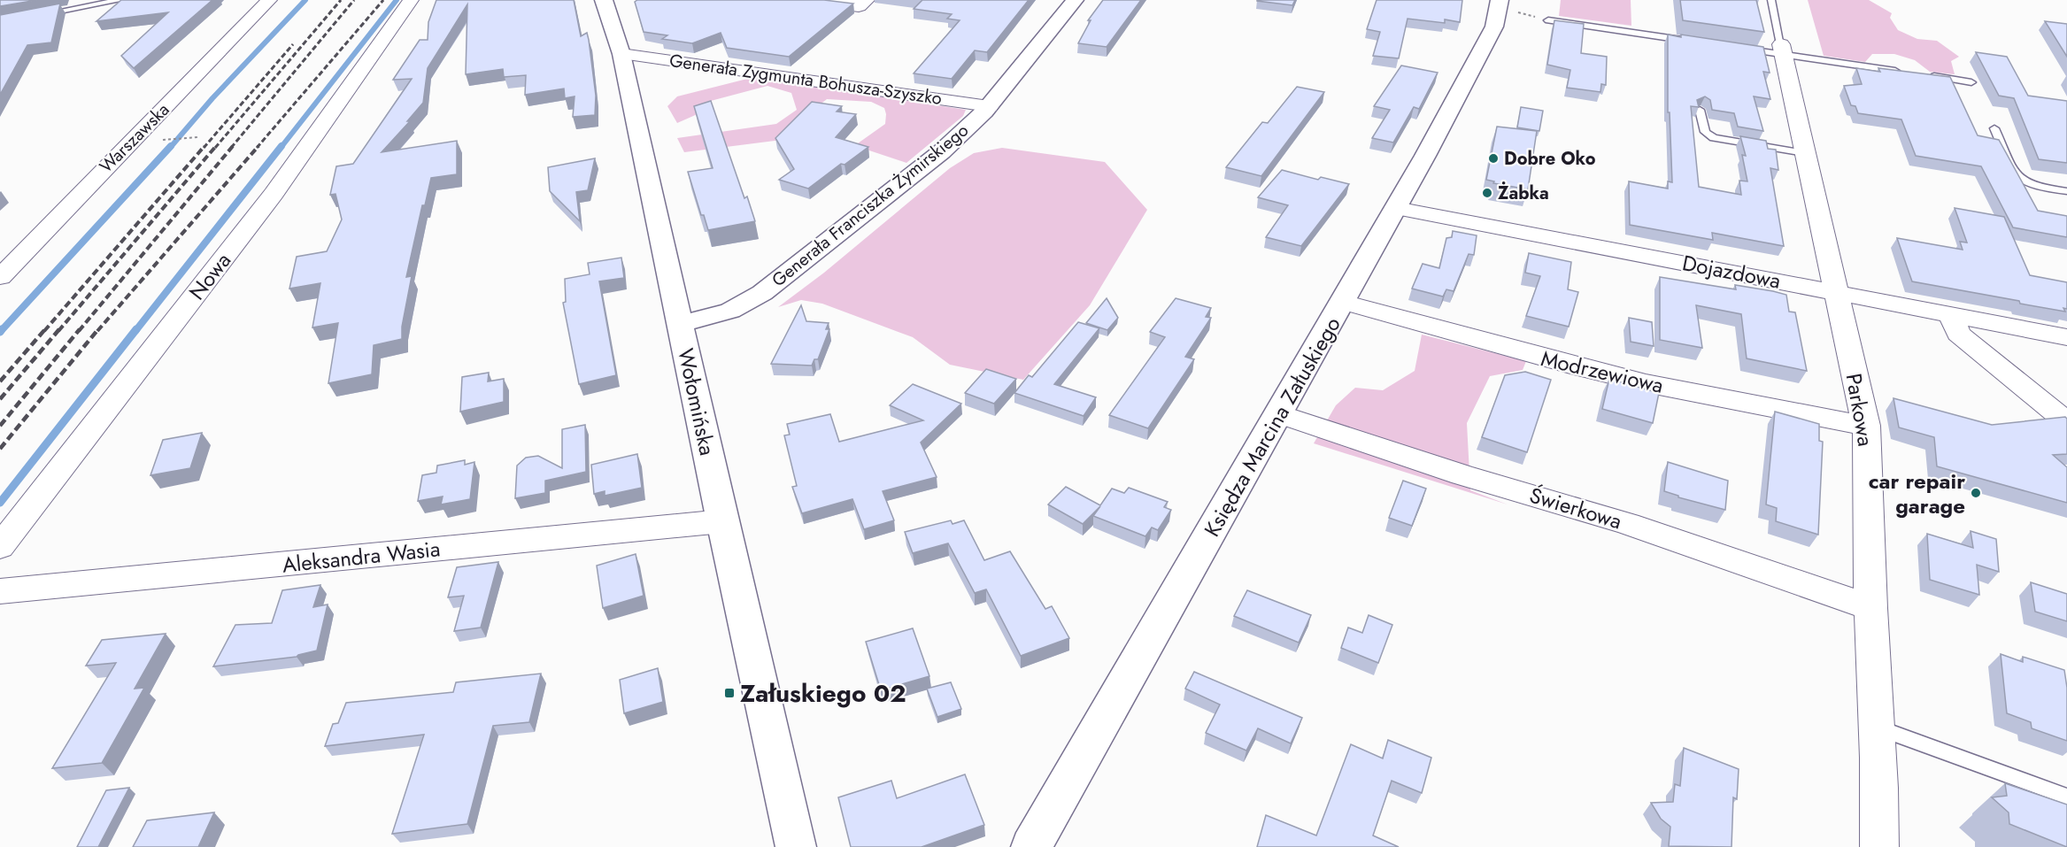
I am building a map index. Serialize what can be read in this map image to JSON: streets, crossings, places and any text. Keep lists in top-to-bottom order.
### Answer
{
  "streets": {
    "street": [
      "Generała Zygmunta Bohusza-Szyszko",
      "Warszawska",
      "Generała Franciszka Żymirskiego",
      "Dojazdowa",
      "Nowa",
      "Modrzewiowa",
      "Wołomińska",
      "Parkowa",
      "Księdza Marcina Załuskiego",
      "Świerkowa",
      "Aleksandra Wasia"
    ]
  },
  "crossings": [
    ["Generała Zygmunta Bohusza-Szyszko", "Generała Franciszka Żymirskiego"],
    ["Generała Zygmunta Bohusza-Szyszko", "Wołomińska"],
    ["Generała Franciszka Żymirskiego", "Wołomińska"],
    ["Dojazdowa", "Parkowa"],
    ["Dojazdowa", "Księdza Marcina Załuskiego"],
    ["Modrzewiowa", "Parkowa"],
    ["Modrzewiowa", "Księdza Marcina Załuskiego"],
    ["Wołomińska", "Aleksandra Wasia"],
    ["Parkowa", "Świerkowa"],
    ["Księdza Marcina Załuskiego", "Świerkowa"]
  ],
  "places": {
    "other": ["Dobre Oko", "Żabka", "car repair garage"],
    "transit": ["Załuskiego 02"]
  }
}
